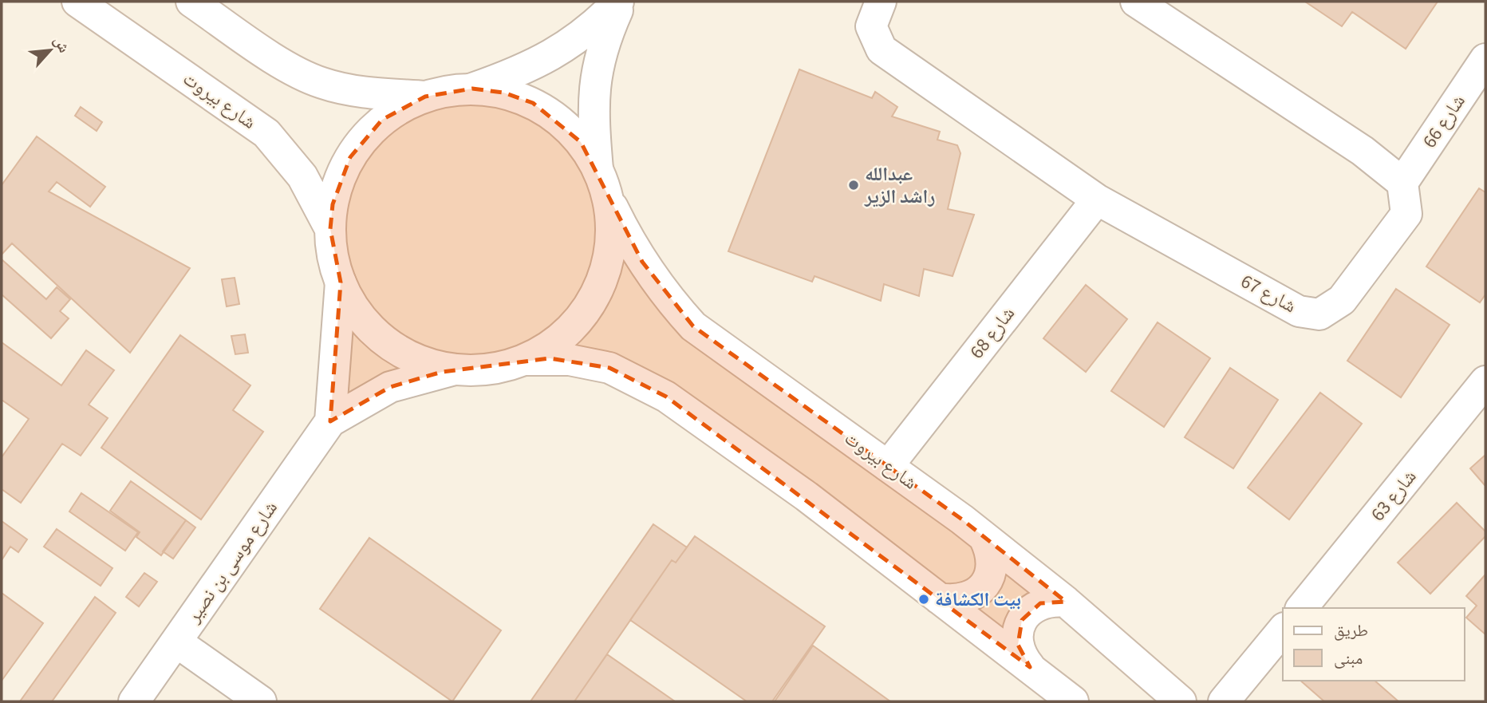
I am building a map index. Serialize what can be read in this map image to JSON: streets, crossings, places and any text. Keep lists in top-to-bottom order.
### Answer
{
  "streets": {
    "main road": [
      "شارع بيروت",
      "شارع 66",
      "شارع 67",
      "شارع 68",
      "شارع 63",
      "شارع موسى بن نصير"
    ]
  },
  "crossings": [
    ["شارع بيروت", "شارع 68"],
    ["شارع 66", "شارع 67"],
    ["شارع 67", "شارع 68"]
  ],
  "places": ["عبدالله راشد الزير", "بيت الكشافة"],
  "legend": ["طريق", "مبنى"],
  "north": "top right"
}
